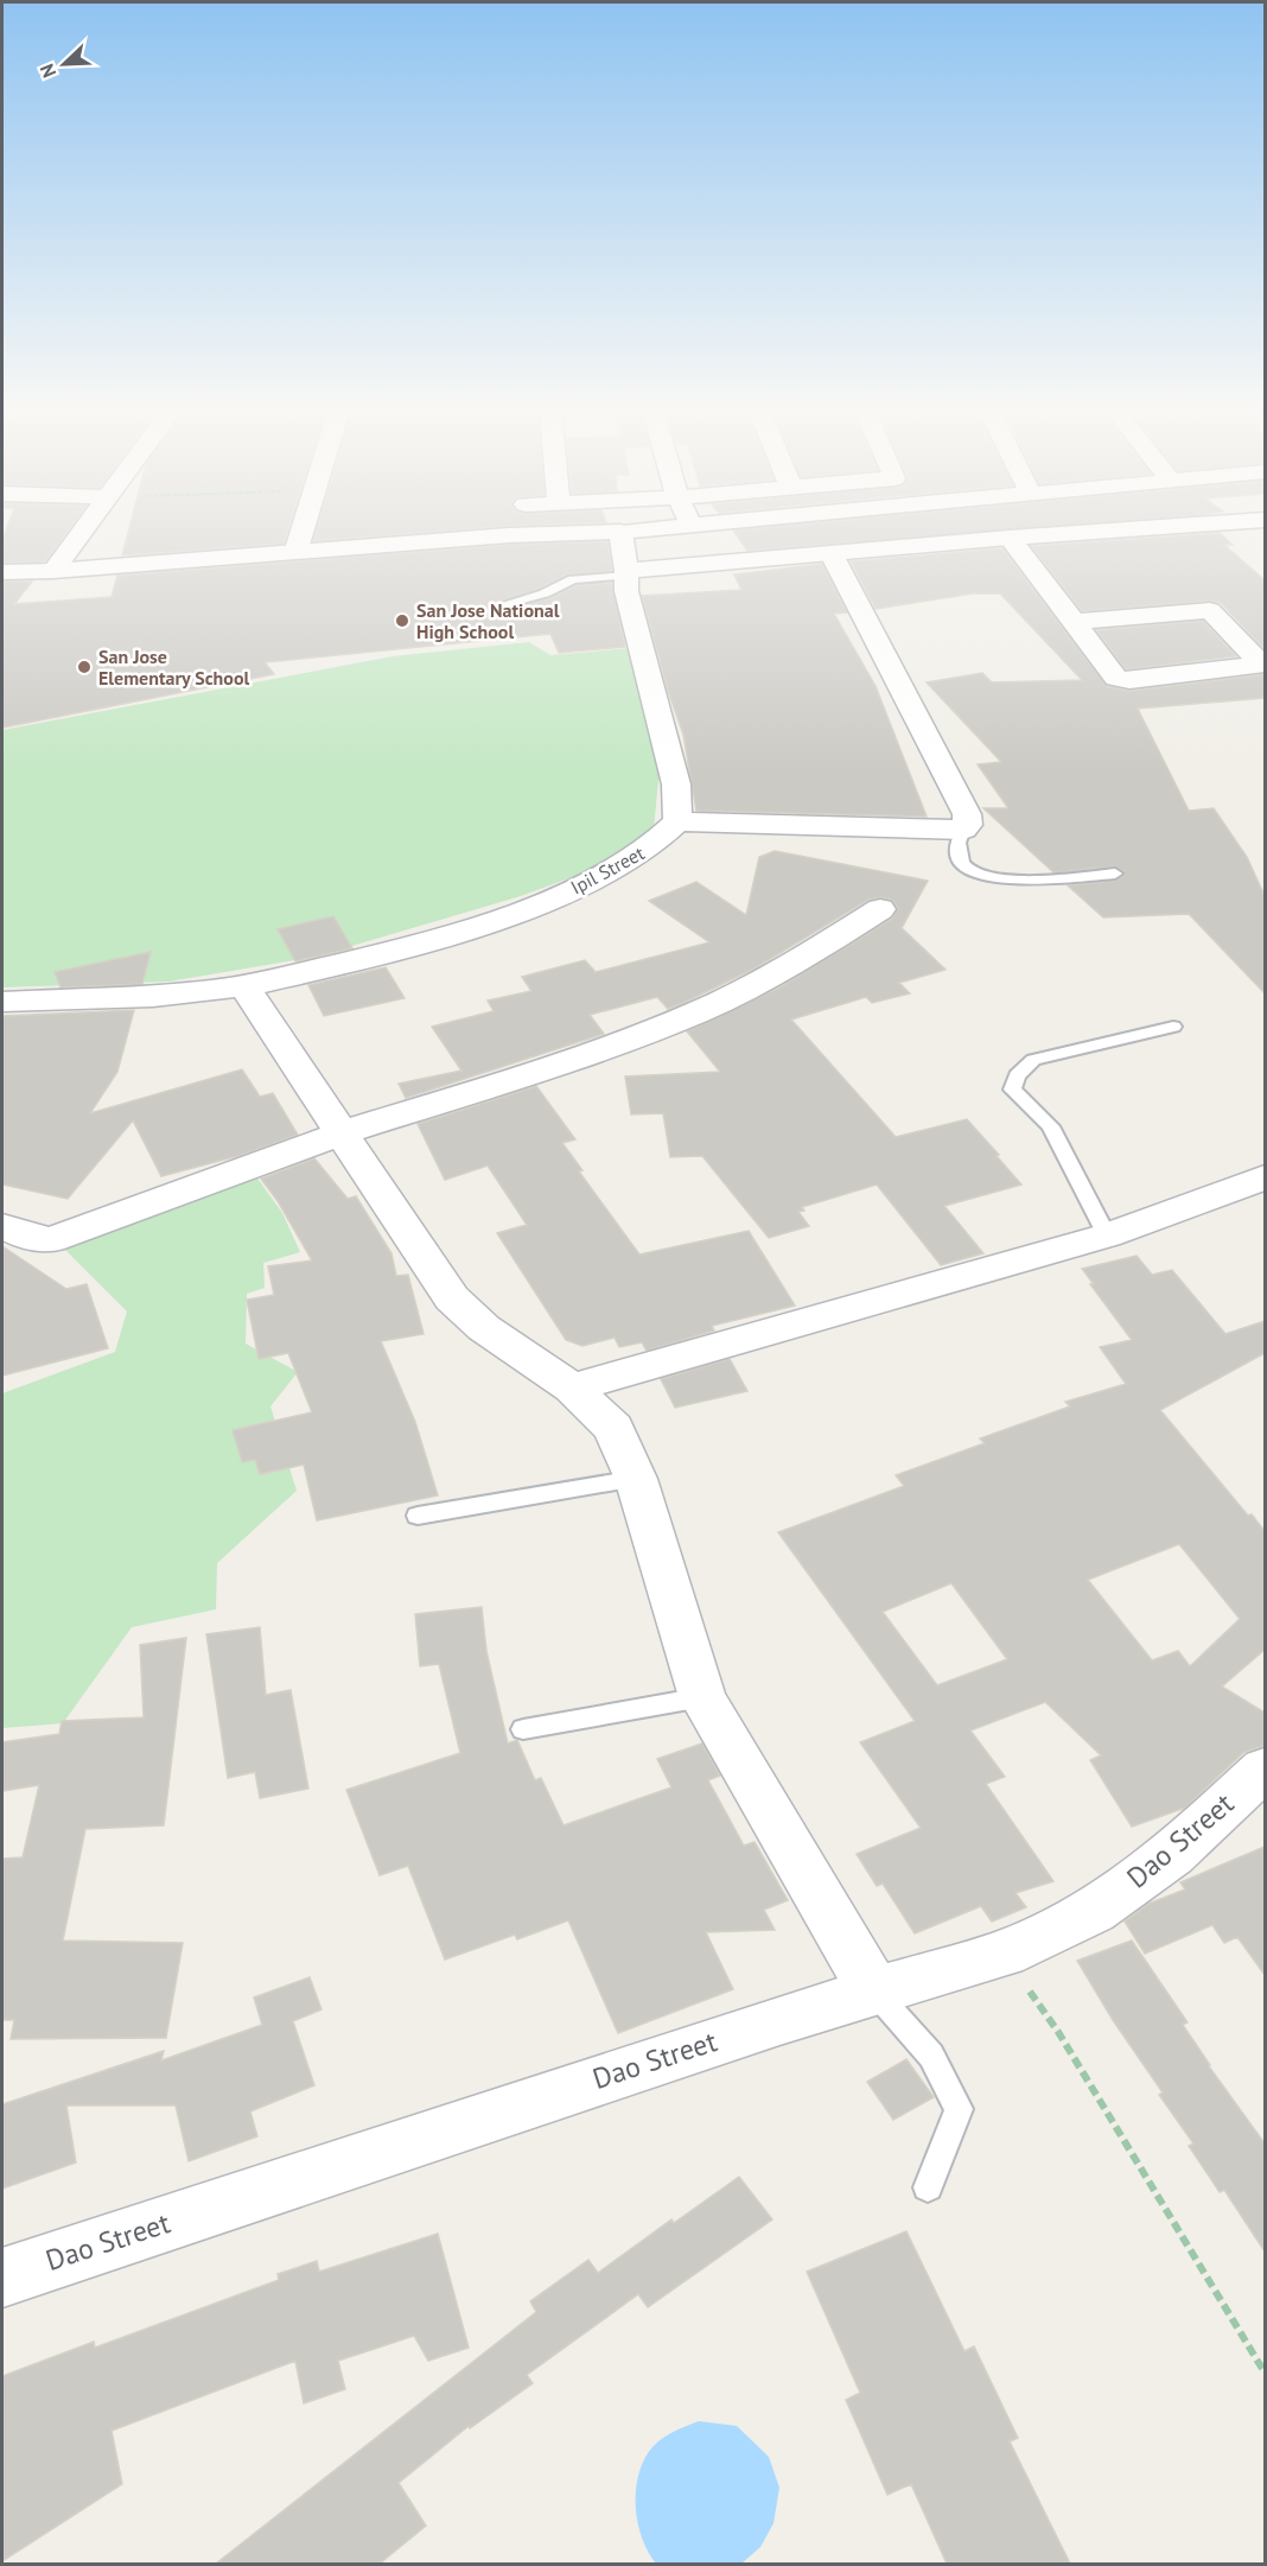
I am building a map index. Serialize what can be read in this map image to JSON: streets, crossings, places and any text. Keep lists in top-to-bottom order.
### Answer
{
  "streets": {
    "street": ["Ipil Street", "Dao Street"]
  },
  "places": ["San Jose National High School", "San Jose Elementary School"],
  "north": "bottom left"
}
